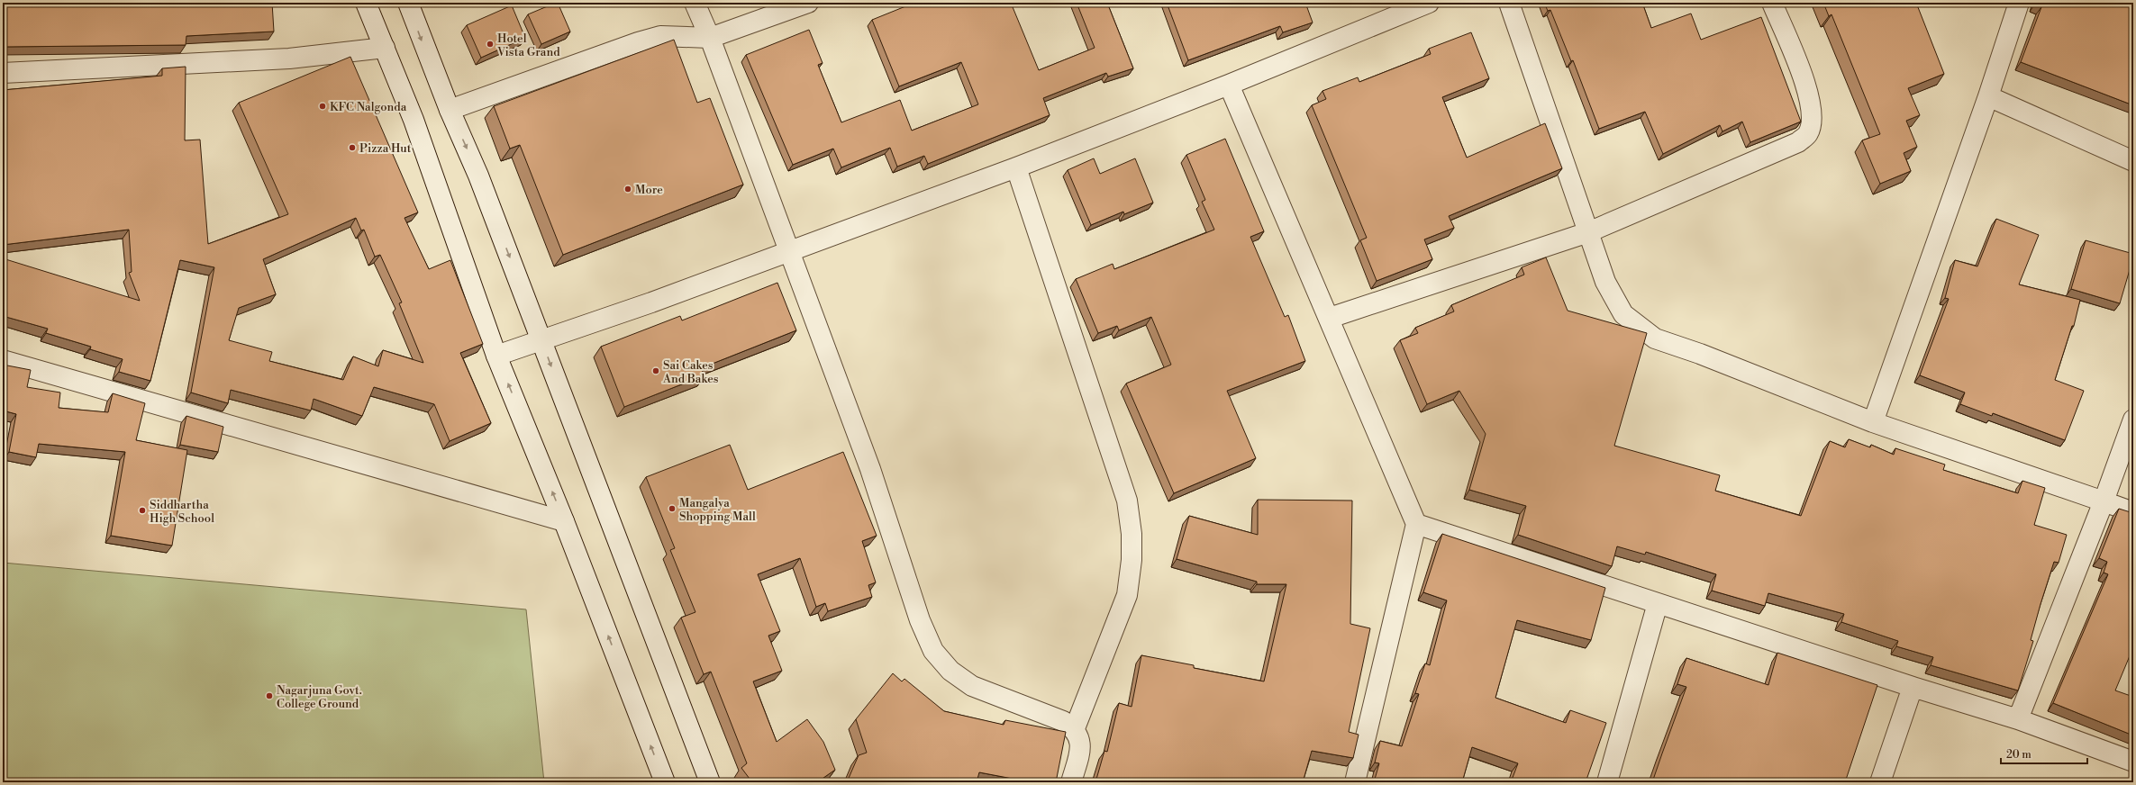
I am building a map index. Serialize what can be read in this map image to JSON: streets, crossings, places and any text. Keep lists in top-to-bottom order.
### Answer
{
  "places": [
    "Hotel Vista Grand",
    "KFC Nalgonda",
    "Pizza Hut",
    "More",
    "Sai Cakes And Bakes",
    "Mangalya Shopping Mall",
    "Siddhartha High School",
    "Nagarjuna Govt. College Ground"
  ],
  "scale_bar": "20 m"
}
